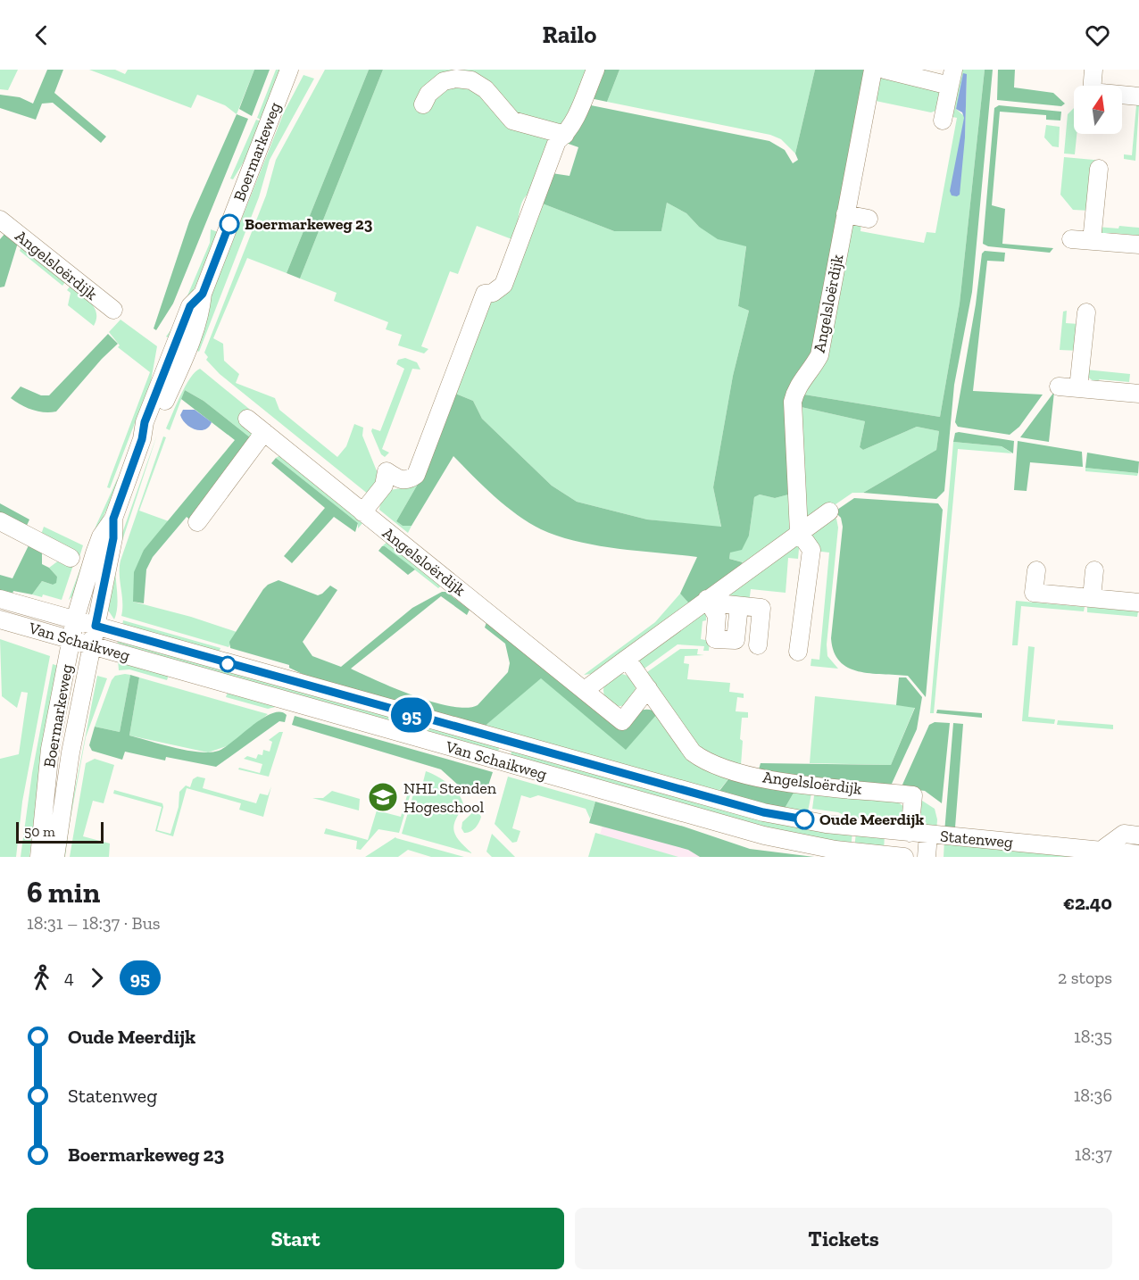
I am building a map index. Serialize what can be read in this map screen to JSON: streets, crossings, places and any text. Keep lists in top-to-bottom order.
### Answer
{
  "streets": {
    "street": [
      "Boermarkeweg",
      "Angelsloërdijk",
      "Van Schaikweg",
      "Statenweg"
    ]
  },
  "crossings": [
    ["Boermarkeweg", "Van Schaikweg"],
    ["Angelsloërdijk", "Van Schaikweg"],
    ["Angelsloërdijk", "Statenweg"],
    ["Van Schaikweg", "Statenweg"]
  ],
  "places": {
    "other": ["Boermarkeweg 23", "Oude Meerdijk"],
    "school or university": ["NHL Stenden Hogeschool"]
  },
  "lines": ["bus line 95"],
  "scale_bar": "50 m",
  "north": "top",
  "page": {
    "header": "Railo",
    "on_map": "95",
    "scale": "50 m",
    "heading": ["6 min", "18:31 – 18:37 · Bus", "€2.40"],
    "legs": ["4", "95", "2 stops"],
    "list": [
      {
        "name": "Oude Meerdijk",
        "value": "18:35"
      },
      {
        "name": "Statenweg",
        "value": "18:36"
      },
      {
        "name": "Boermarkeweg 23",
        "value": "18:37"
      }
    ],
    "buttons": ["Start", "Tickets"]
  }
}
